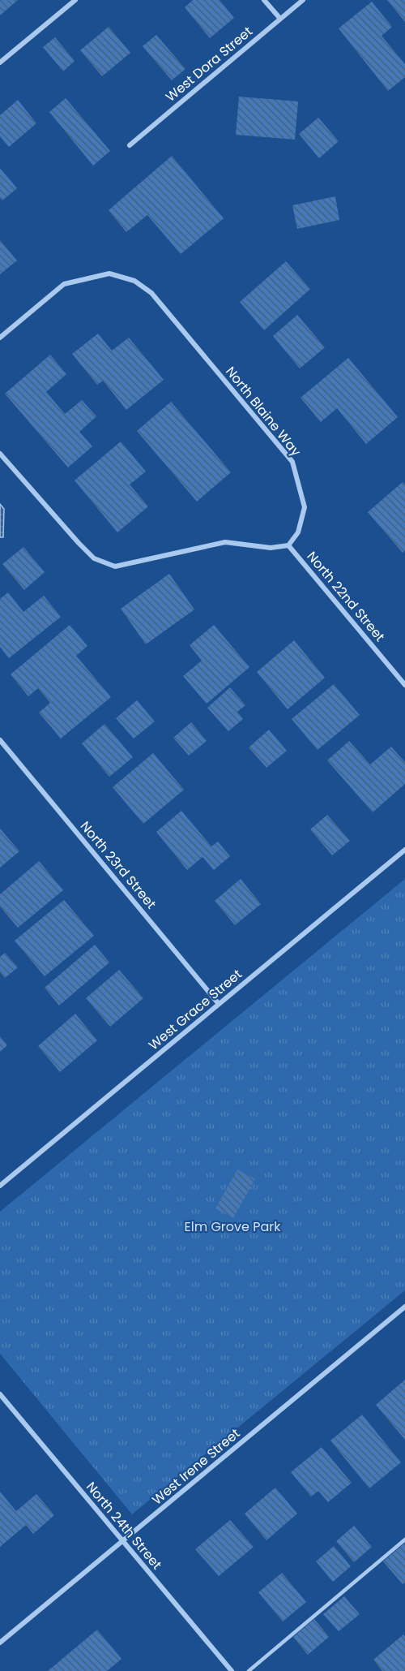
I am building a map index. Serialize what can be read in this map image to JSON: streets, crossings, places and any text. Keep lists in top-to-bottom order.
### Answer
{
  "streets": {
    "street": [
      "West Dora Street",
      "North Blaine Way",
      "North 22nd Street",
      "North 23rd Street",
      "West Grace Street",
      "West Irene Street",
      "North 24th Street"
    ]
  },
  "crossings": [
    ["North Blaine Way", "North 22nd Street"],
    ["North 23rd Street", "West Grace Street"],
    ["West Irene Street", "North 24th Street"]
  ],
  "parks": ["Elm Grove Park"]
}
